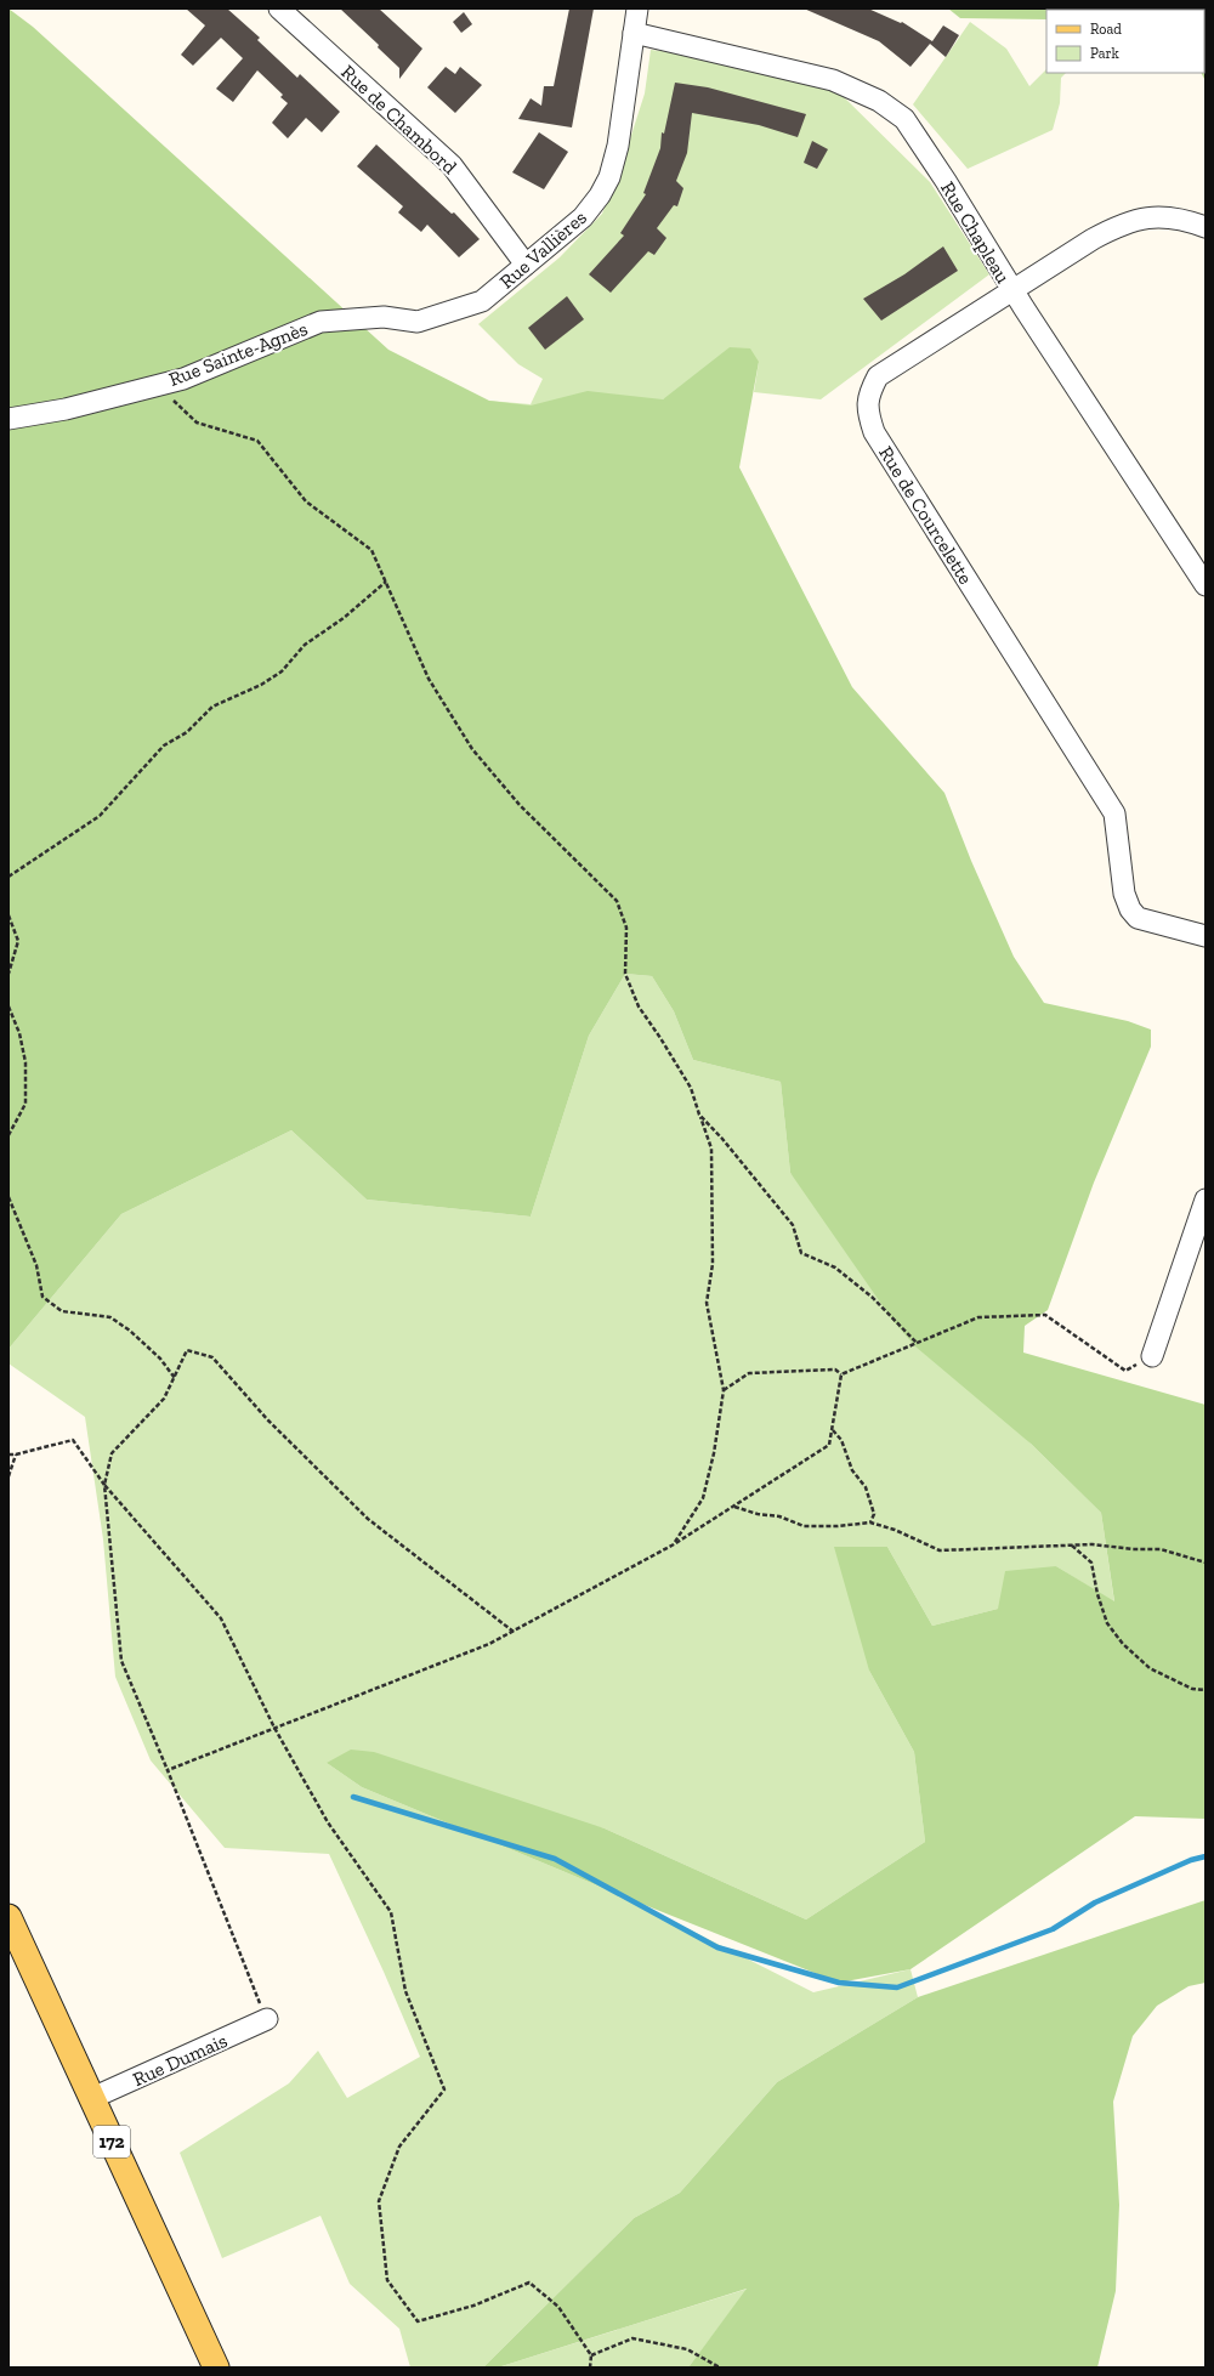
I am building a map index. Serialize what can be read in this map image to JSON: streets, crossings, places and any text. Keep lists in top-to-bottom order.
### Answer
{
  "streets": {
    "main road": ["172"],
    "street": [
      "Rue de Chambord",
      "Rue Chapleau",
      "Rue Vallières",
      "Rue Sainte-Agnès",
      "Rue de Courcelette",
      "Rue Dumais"
    ]
  },
  "crossings": [
    ["Rue de Chambord", "Rue Vallières"],
    ["Rue Chapleau", "Rue Vallières"],
    ["Rue Chapleau", "Rue de Courcelette"],
    ["Rue Vallières", "Rue Sainte-Agnès"],
    ["Rue Dumais", "172"]
  ],
  "legend": ["Road", "Park"]
}
